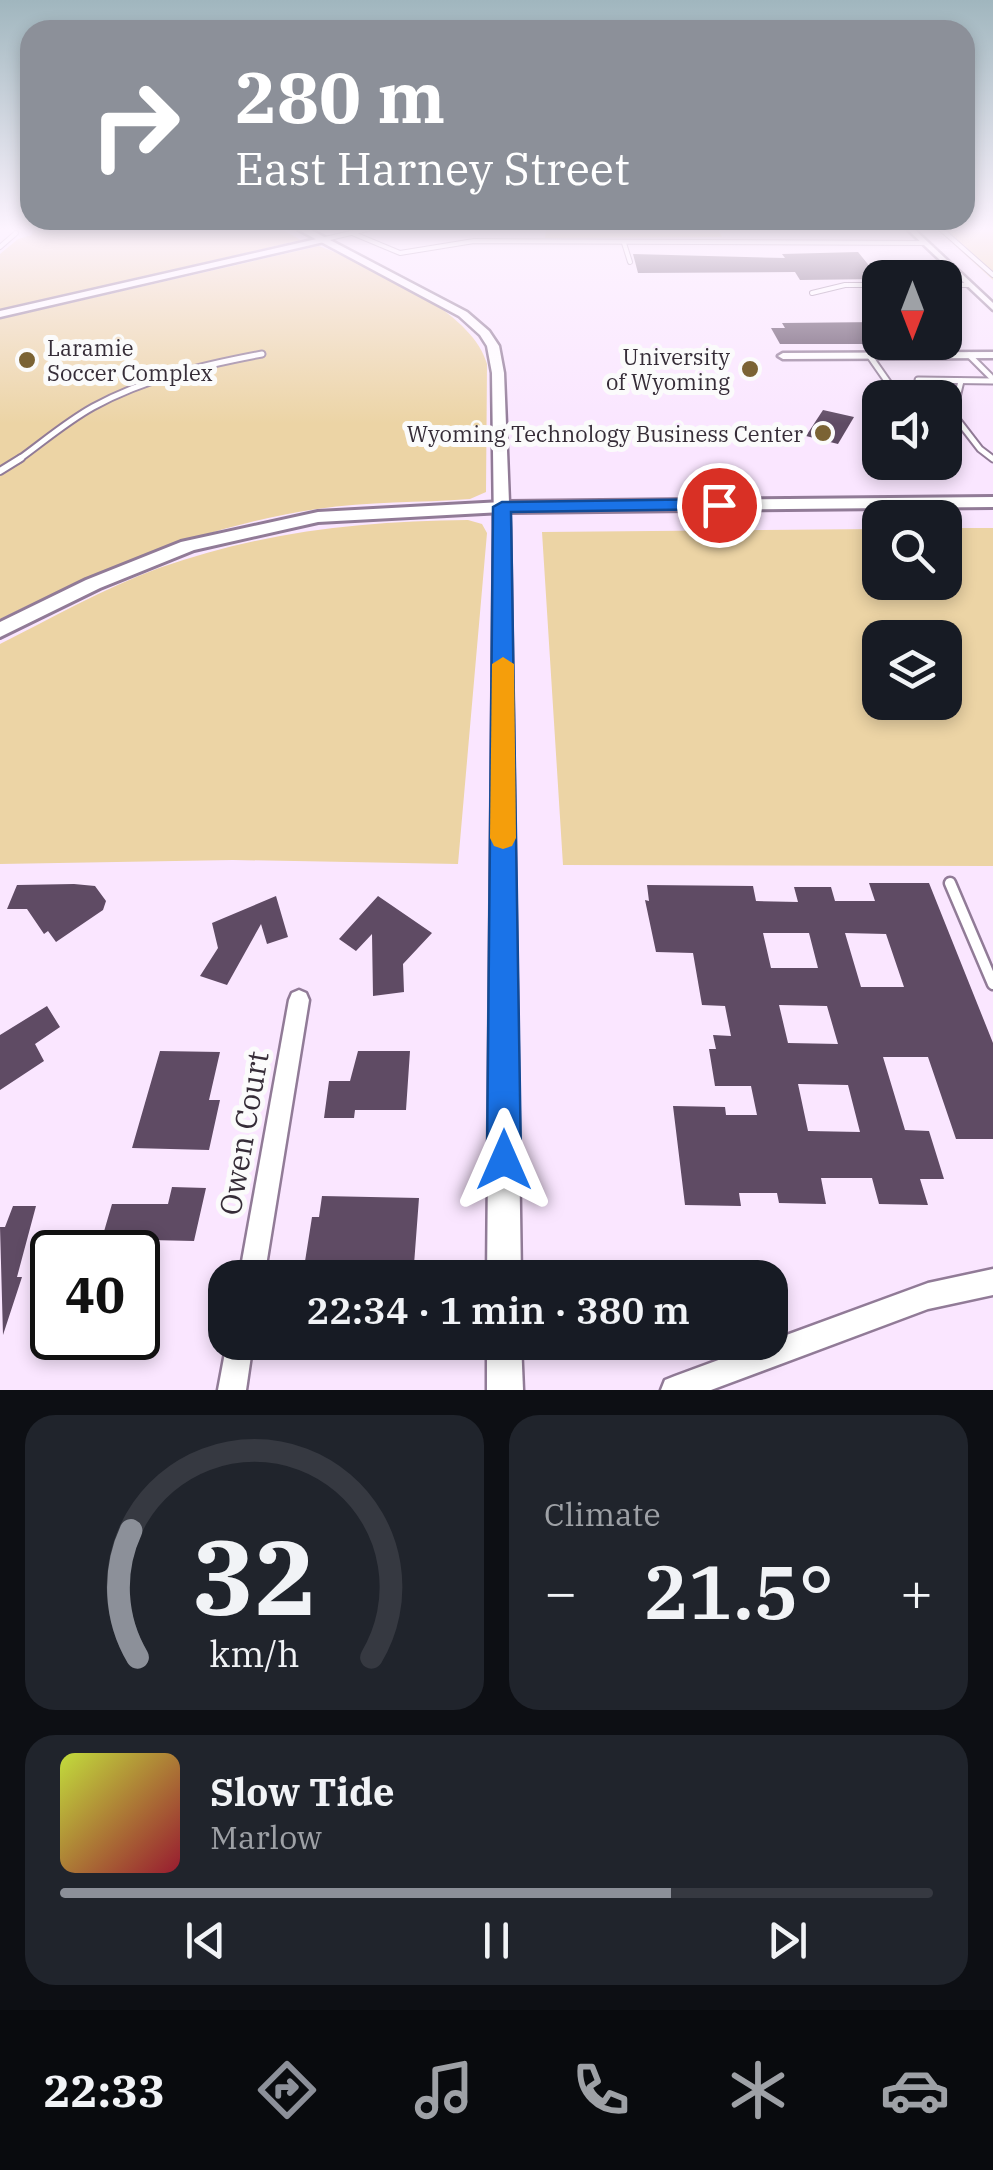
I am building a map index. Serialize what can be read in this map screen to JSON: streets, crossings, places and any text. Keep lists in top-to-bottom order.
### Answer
{
  "streets": {
    "street": ["Owen Court"]
  },
  "places": ["Laramie Soccer Complex", "University of Wyoming", "Wyoming Technology Business Center"],
  "north": "bottom",
  "page": {
    "turn": ["280 m", "East Harney Street"],
    "limit": "40",
    "trip": "22:34 · 1 min · 380 m",
    "tile": "Climate",
    "heat": ["−", "21.5°", "+"],
    "song": ["Slow Tide", "Marlow"],
    "tabs": "22:33",
    "gauge": ["32", "km/h"]
  }
}
